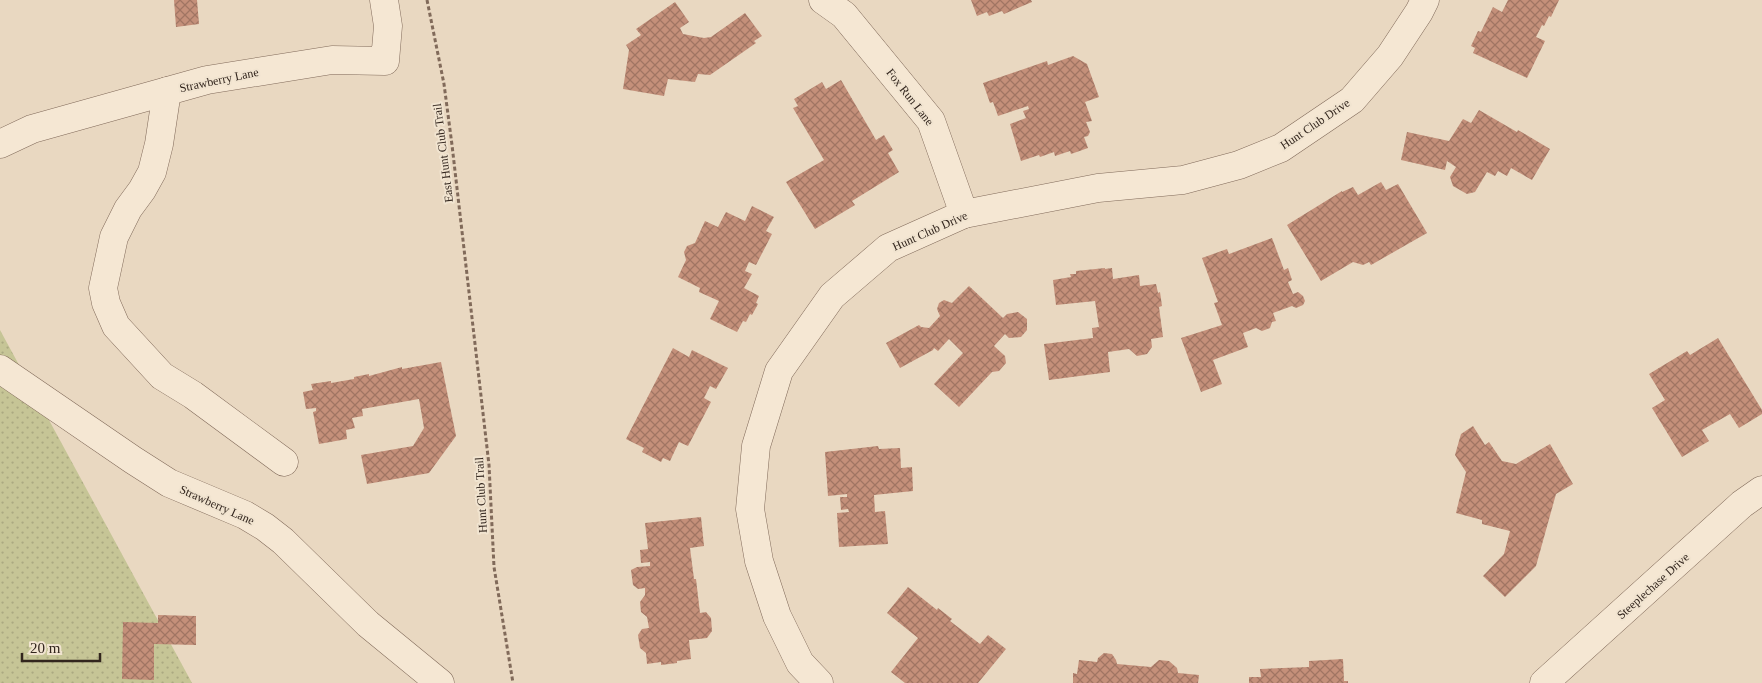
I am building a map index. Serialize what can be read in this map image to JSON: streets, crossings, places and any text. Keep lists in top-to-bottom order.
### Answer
{
  "streets": {
    "street": [
      "Strawberry Lane",
      "Fox Run Lane",
      "Hunt Club Drive",
      "Steeplechase Drive"
    ],
    "path": ["East Hunt Club Trail", "Hunt Club Trail"]
  },
  "crossings": [
    ["Fox Run Lane", "Hunt Club Drive"],
    ["East Hunt Club Trail", "Hunt Club Trail"]
  ],
  "scale_bar": "20 m"
}
